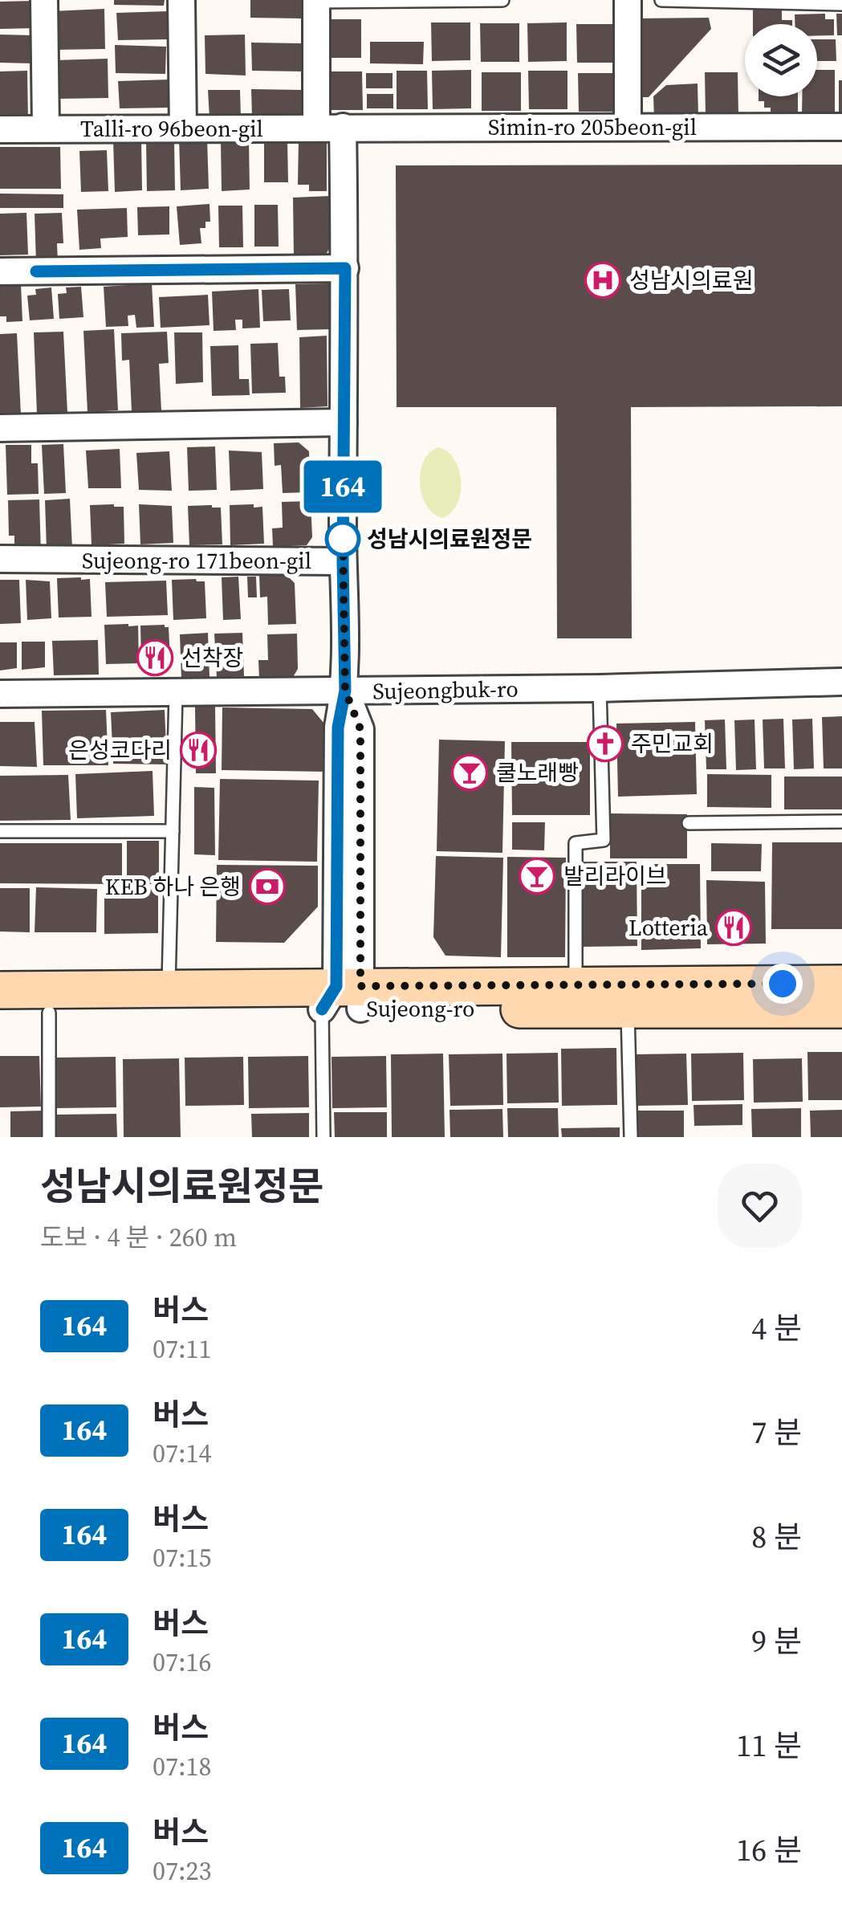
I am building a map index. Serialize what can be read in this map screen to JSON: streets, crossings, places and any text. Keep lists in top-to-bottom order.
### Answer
{
  "streets": {
    "main road": ["Sujeong-ro"],
    "street": [
      "Simin-ro 205beon-gil",
      "Talli-ro 96beon-gil",
      "Sujeong-ro 171beon-gil",
      "Sujeongbuk-ro"
    ]
  },
  "crossings": [
    ["Simin-ro 205beon-gil", "Talli-ro 96beon-gil"],
    ["Simin-ro 205beon-gil", "Sujeong-ro 171beon-gil"],
    ["Talli-ro 96beon-gil", "Sujeong-ro 171beon-gil"],
    ["Sujeong-ro 171beon-gil", "Sujeongbuk-ro"],
    ["Sujeong-ro 171beon-gil", "Sujeong-ro"]
  ],
  "places": {
    "hospital": ["성남시의료원"],
    "other": ["성남시의료원정문"],
    "restaurant": ["선착장", "은성코다리", "Lotteria"],
    "church": ["주민교회"],
    "bar": ["쿨노래빵", "발리라이브"],
    "bank": ["KEB 하나 은행"]
  },
  "lines": ["bus line 164"],
  "page": {
    "on_map": "164",
    "heading": ["성남시의료원정문", "도보 · 4 분 · 260 m"],
    "list": [
      {
        "mark": "164",
        "name": "버스",
        "note": "07:11",
        "value": "4 분"
      },
      {
        "mark": "164",
        "name": "버스",
        "note": "07:14",
        "value": "7 분"
      },
      {
        "mark": "164",
        "name": "버스",
        "note": "07:15",
        "value": "8 분"
      },
      {
        "mark": "164",
        "name": "버스",
        "note": "07:16",
        "value": "9 분"
      },
      {
        "mark": "164",
        "name": "버스",
        "note": "07:18",
        "value": "11 분"
      },
      {
        "mark": "164",
        "name": "버스",
        "note": "07:23",
        "value": "16 분"
      }
    ]
  }
}
